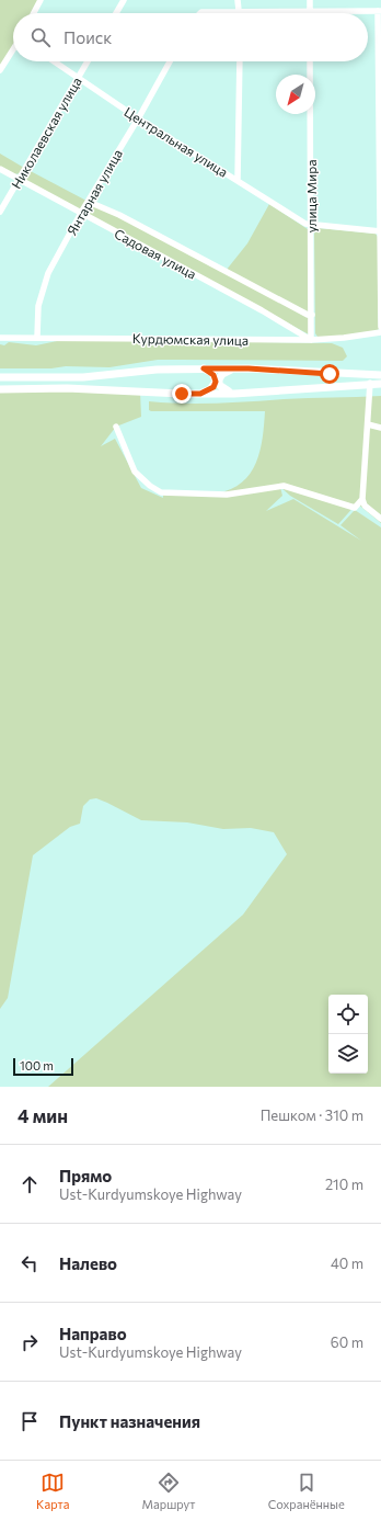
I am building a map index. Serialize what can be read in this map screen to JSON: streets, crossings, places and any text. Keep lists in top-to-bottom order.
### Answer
{
  "streets": {
    "street": [
      "Николаевская улица",
      "Центральная улица",
      "Янтарная улица",
      "улица Мира",
      "Садовая улица",
      "Курдюмская улица"
    ]
  },
  "crossings": [
    ["Николаевская улица", "Центральная улица"],
    ["Николаевская улица", "Садовая улица"],
    ["Центральная улица", "Янтарная улица"],
    ["Центральная улица", "улица Мира"],
    ["Янтарная улица", "Садовая улица"],
    ["Янтарная улица", "Курдюмская улица"],
    ["улица Мира", "Садовая улица"],
    ["улица Мира", "Курдюмская улица"],
    ["Садовая улица", "Курдюмская улица"]
  ],
  "scale_bar": "100 m",
  "north": "bottom left",
  "page": {
    "search": "Поиск",
    "scale": "100 m",
    "heading": ["4 мин", "Пешком · 310 m"],
    "list": [
      ["Прямо", "Ust-Kurdyumskoye Highway", "210 m"],
      ["Налево", "40 m"],
      ["Направо", "Ust-Kurdyumskoye Highway", "60 m"],
      "Пункт назначения"
    ],
    "nav": ["Карта", "Маршрут", "Сохранённые"]
  }
}
